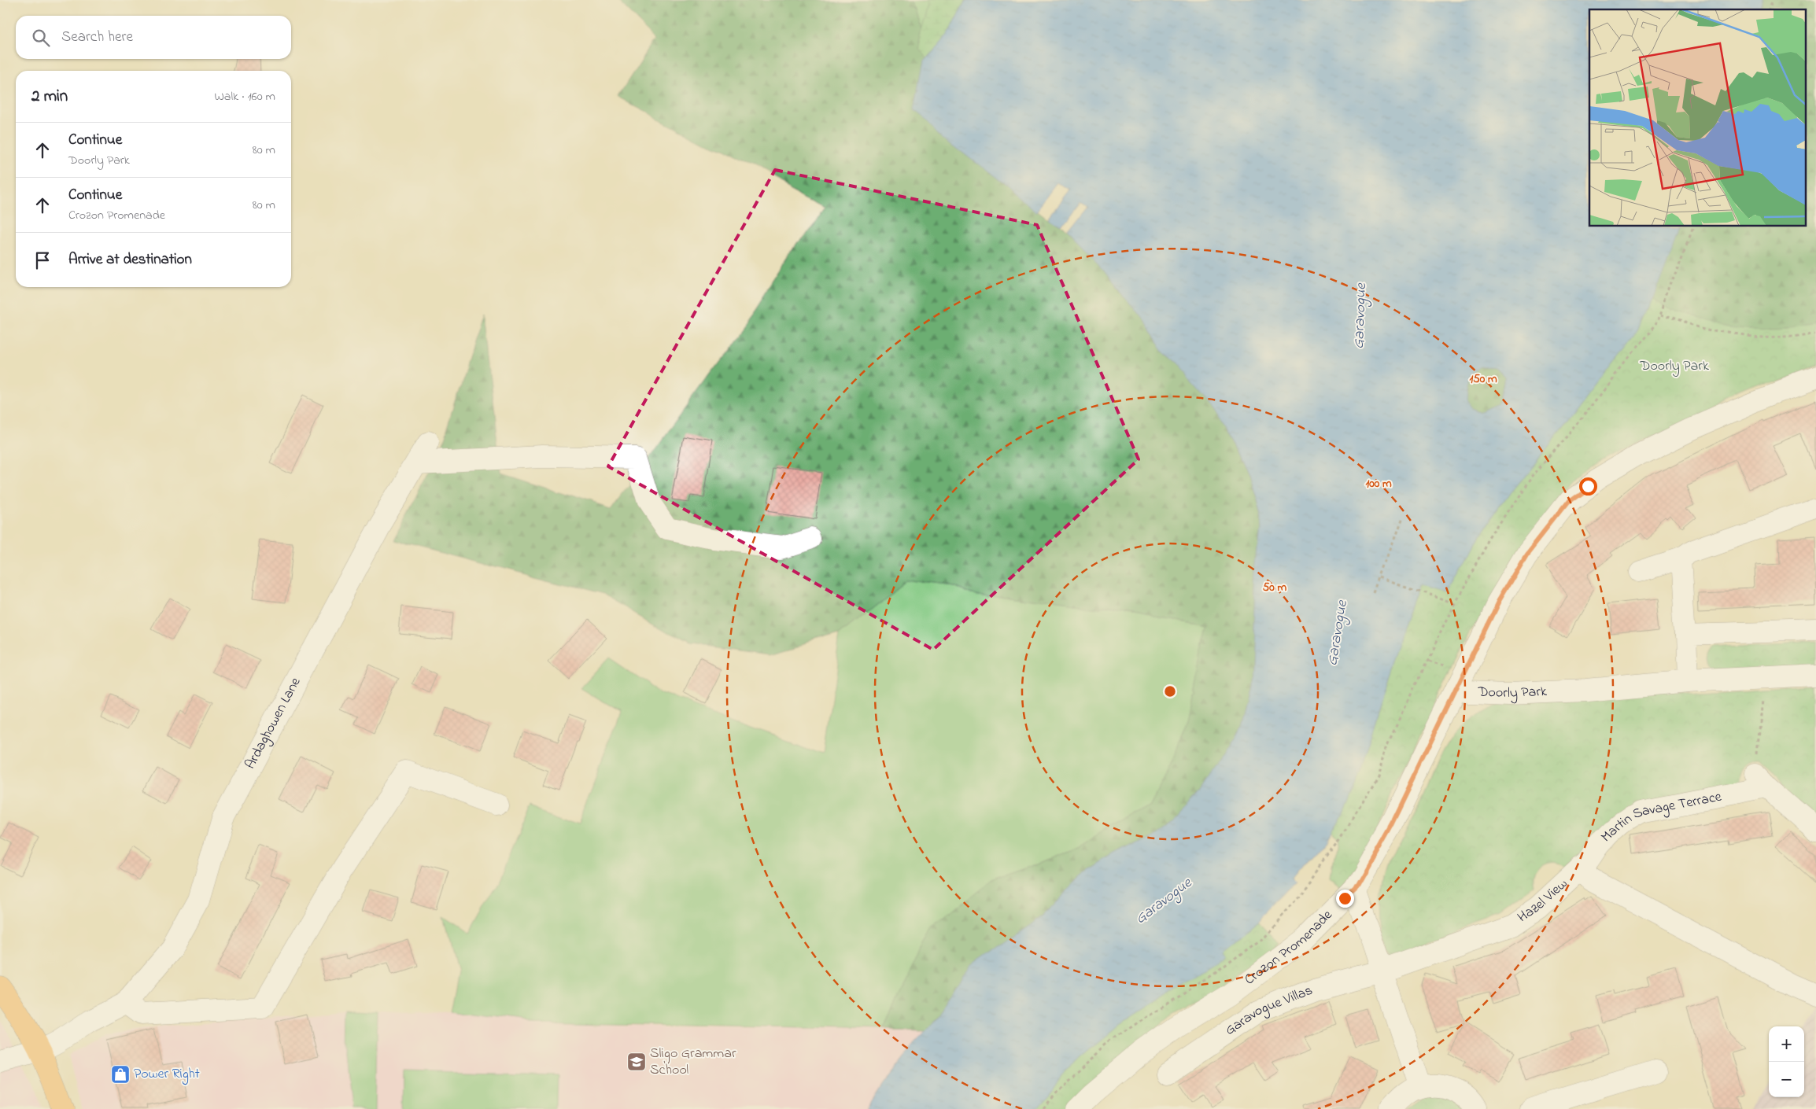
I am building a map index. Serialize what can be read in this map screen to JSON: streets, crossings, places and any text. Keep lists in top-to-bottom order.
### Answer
{
  "streets": {
    "street": [
      "Doorly Park",
      "Ardaghowen Lane",
      "Martin Savage Terrace",
      "Hazel View",
      "Crozon Promenade",
      "Garavogue Villas"
    ]
  },
  "crossings": [
    ["Doorly Park", "Crozon Promenade"],
    ["Martin Savage Terrace", "Hazel View"],
    ["Hazel View", "Garavogue Villas"]
  ],
  "water": ["Garavogue"],
  "parks": ["Doorly Park"],
  "places": {
    "school or university": ["Sligo Grammar School"],
    "shop": ["Power Right"]
  },
  "page": {
    "search": "Search here",
    "heading": ["2 min", "Walk · 160 m"],
    "list": [
      ["Continue", "Doorly Park", "80 m"],
      ["Continue", "Crozon Promenade", "80 m"],
      "Arrive at destination"
    ],
    "map_buttons": ["+", "−"]
  },
  "rings": ["150 m", "100 m", "50 m"]
}
